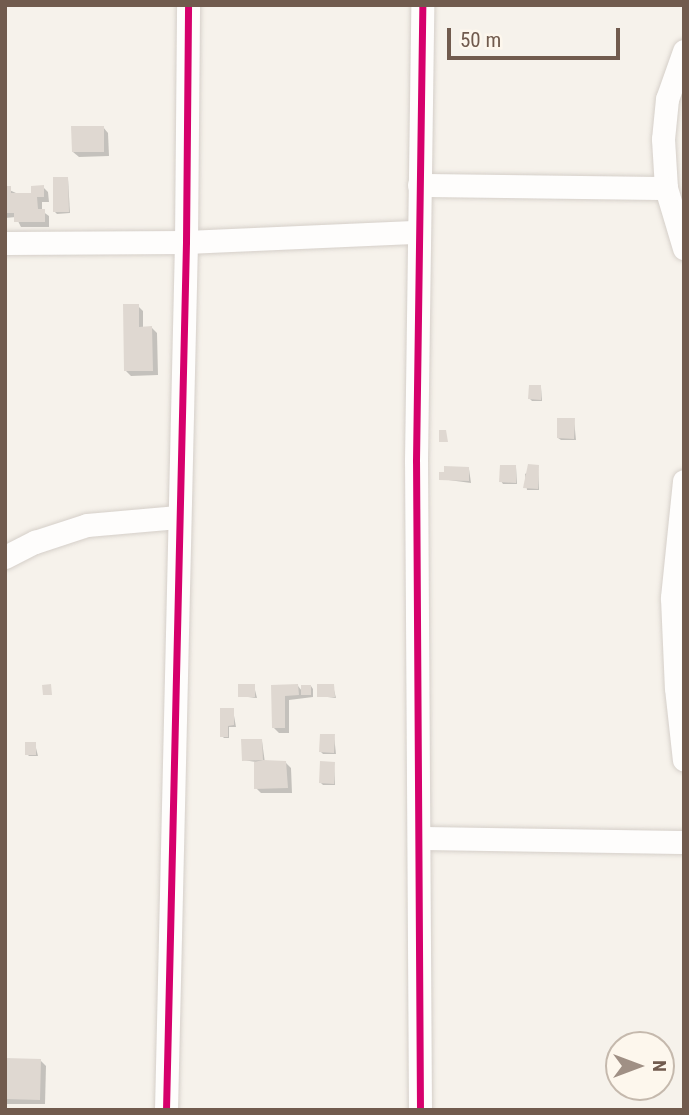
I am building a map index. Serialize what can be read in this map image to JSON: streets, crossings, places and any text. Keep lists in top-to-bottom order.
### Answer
{
  "scale_bar": "50 m",
  "north": "right"
}
